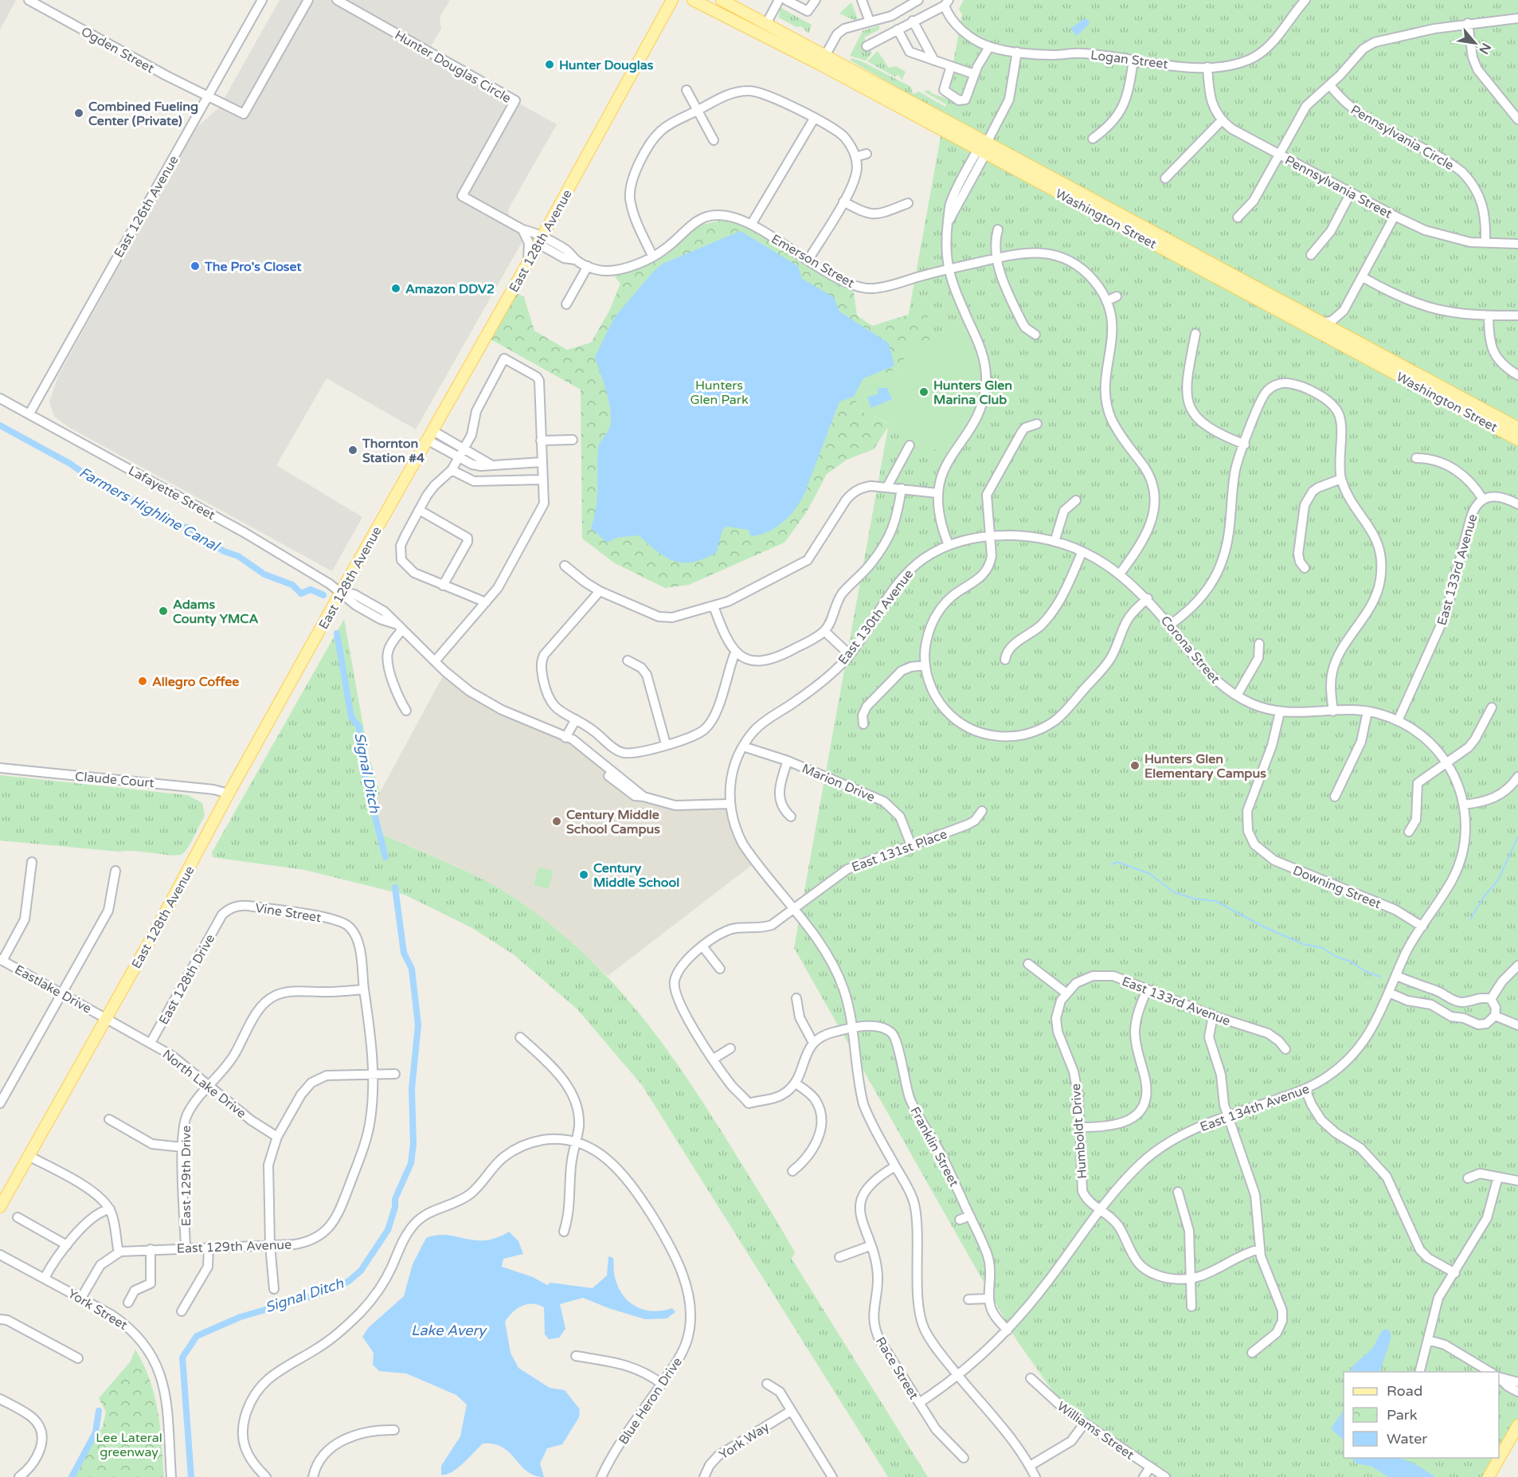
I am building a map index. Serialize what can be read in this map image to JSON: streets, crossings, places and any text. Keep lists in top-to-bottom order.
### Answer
{
  "streets": {
    "main road": ["Washington Street", "East 128th Avenue"],
    "street": [
      "Ogden Street",
      "Logan Street",
      "Hunter Douglas Circle",
      "Pennsylvania Circle",
      "Pennsylvania Street",
      "East 126th Avenue",
      "Emerson Street",
      "Lafayette Street",
      "East 133rd Avenue",
      "East 130th Avenue",
      "Corona Street",
      "Claude Court",
      "Marion Drive",
      "East 131st Place",
      "Downing Street",
      "Vine Street",
      "East 128th Drive",
      "Eastlake Drive",
      "North Lake Drive",
      "East 134th Avenue",
      "Humboldt Drive",
      "Franklin Street",
      "East 129th Drive",
      "East 129th Avenue",
      "York Street",
      "Race Street",
      "Blue Heron Drive",
      "Williams Street",
      "York Way"
    ]
  },
  "crossings": [
    ["Ogden Street", "East 126th Avenue"],
    ["Logan Street", "Pennsylvania Street"],
    ["Hunter Douglas Circle", "East 128th Avenue"],
    ["Hunter Douglas Circle", "Emerson Street"],
    ["Pennsylvania Circle", "Pennsylvania Street"],
    ["East 126th Avenue", "Lafayette Street"],
    ["East 128th Avenue", "Emerson Street"],
    ["East 128th Avenue", "Lafayette Street"],
    ["East 128th Avenue", "Claude Court"],
    ["East 128th Avenue", "Eastlake Drive"],
    ["East 128th Avenue", "North Lake Drive"],
    ["Emerson Street", "Corona Street"],
    ["Lafayette Street", "East 130th Avenue"],
    ["East 133rd Avenue", "Corona Street"],
    ["East 133rd Avenue", "Humboldt Drive"],
    ["East 130th Avenue", "Corona Street"],
    ["East 130th Avenue", "Marion Drive"],
    ["East 130th Avenue", "East 131st Place"],
    ["East 130th Avenue", "East 134th Avenue"],
    ["East 130th Avenue", "Franklin Street"],
    ["East 130th Avenue", "Race Street"],
    ["Corona Street", "Downing Street"],
    ["Corona Street", "East 134th Avenue"],
    ["Marion Drive", "East 131st Place"],
    ["Downing Street", "East 134th Avenue"],
    ["Vine Street", "East 128th Drive"],
    ["Vine Street", "East 129th Avenue"],
    ["East 128th Drive", "North Lake Drive"],
    ["Eastlake Drive", "North Lake Drive"],
    ["North Lake Drive", "East 129th Drive"],
    ["East 134th Avenue", "Humboldt Drive"],
    ["East 134th Avenue", "Franklin Street"],
    ["East 134th Avenue", "Race Street"],
    ["East 129th Drive", "East 129th Avenue"]
  ],
  "water": ["Farmers Highline Canal", "Signal Ditch", "Lake Avery"],
  "parks": ["Hunters Glen Park", "Lee Lateral greenway"],
  "places": [
    "Hunter Douglas",
    "Combined Fueling Center (Private)",
    "The Pro's Closet",
    "Amazon DDV2",
    "Hunters Glen Marina Club",
    "Thornton Station #4",
    "Adams County YMCA",
    "Allegro Coffee",
    "Hunters Glen Elementary Campus",
    "Century Middle School Campus",
    "Century Middle School"
  ],
  "legend": ["Road", "Park", "Water"],
  "north": "bottom right"
}
